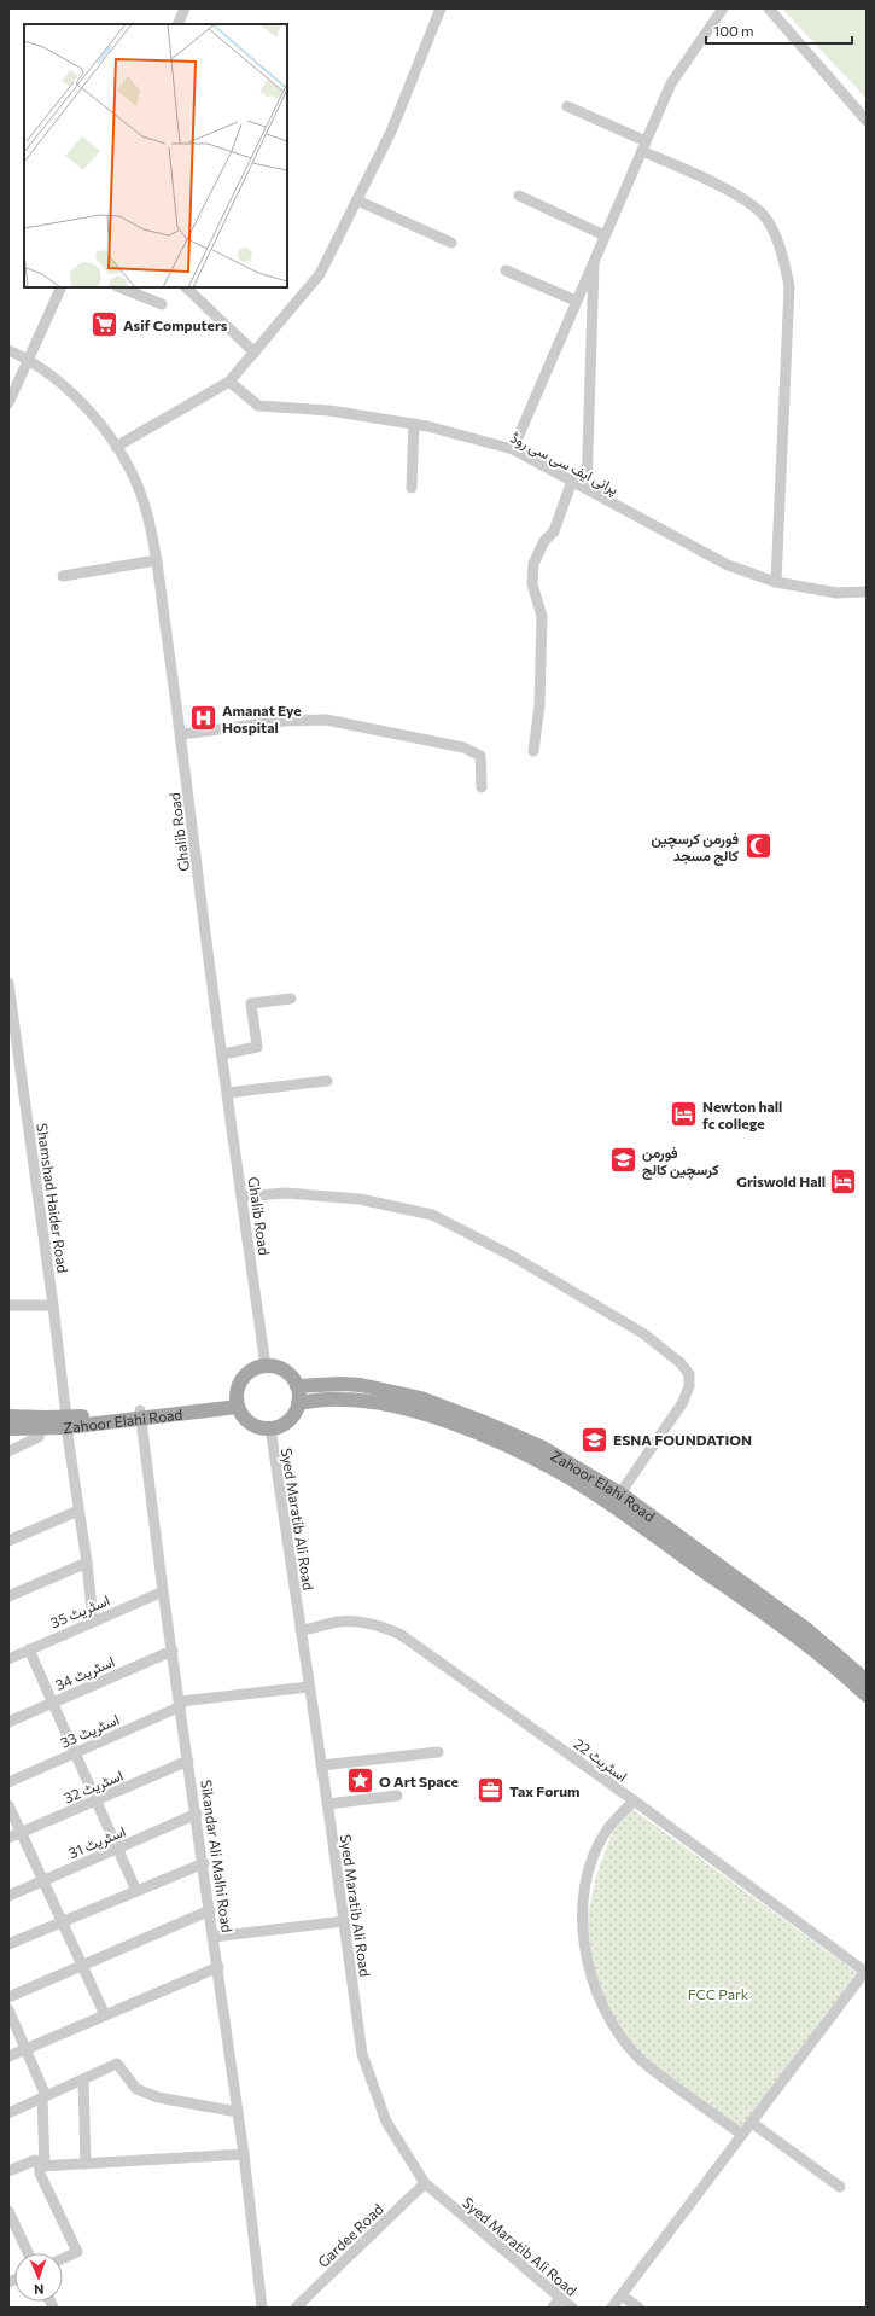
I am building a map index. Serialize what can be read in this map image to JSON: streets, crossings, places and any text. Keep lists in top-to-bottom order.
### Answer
{
  "streets": {
    "main road": ["Zahoor Elahi Road"],
    "street": [
      "پرانی ایف سی سی روڈ",
      "Ghalib Road",
      "Shamshad Haider Road",
      "Syed Maratib Ali Road",
      "اسٹریٹ 35",
      "اسٹریٹ 34",
      "اسٹریٹ 33",
      "اسٹریٹ 22",
      "اسٹریٹ 32",
      "اسٹریٹ 31",
      "Sikandar Ali Malhi Road",
      "Gardee Road"
    ]
  },
  "crossings": [
    ["Ghalib Road", "Zahoor Elahi Road"],
    ["Ghalib Road", "Syed Maratib Ali Road"],
    ["Shamshad Haider Road", "Zahoor Elahi Road"],
    ["Shamshad Haider Road", "اسٹریٹ 35"],
    ["Zahoor Elahi Road", "Syed Maratib Ali Road"],
    ["Zahoor Elahi Road", "Sikandar Ali Malhi Road"],
    ["Syed Maratib Ali Road", "اسٹریٹ 33"],
    ["Syed Maratib Ali Road", "اسٹریٹ 22"],
    ["Syed Maratib Ali Road", "Gardee Road"],
    ["اسٹریٹ 35", "Sikandar Ali Malhi Road"],
    ["اسٹریٹ 34", "Sikandar Ali Malhi Road"],
    ["اسٹریٹ 33", "Sikandar Ali Malhi Road"],
    ["اسٹریٹ 32", "Sikandar Ali Malhi Road"],
    ["اسٹریٹ 31", "Sikandar Ali Malhi Road"]
  ],
  "parks": ["FCC Park"],
  "places": {
    "supermarket": ["Asif Computers"],
    "hospital": ["Amanat Eye Hospital"],
    "mosque": ["فورمن کرسچین کالج مسجد"],
    "hotel": ["Newton hall fc college", "Griswold Hall"],
    "school or university": ["فورمن کرسچین کالج", "ESNA FOUNDATION"],
    "place": ["O Art Space"],
    "office": ["Tax Forum"]
  },
  "scale_bar": "100 m",
  "north": "bottom"
}
